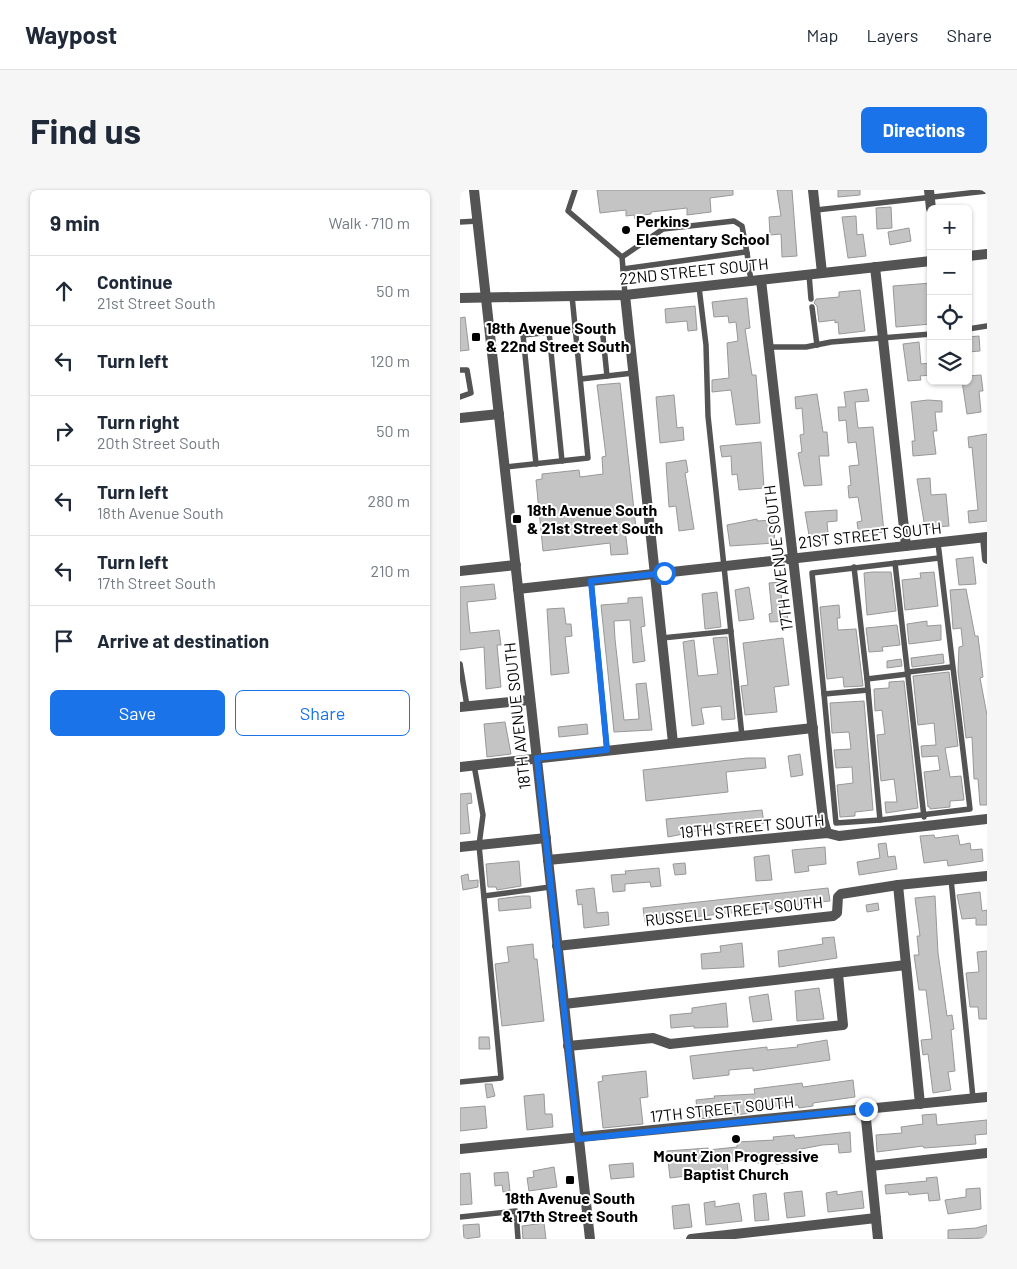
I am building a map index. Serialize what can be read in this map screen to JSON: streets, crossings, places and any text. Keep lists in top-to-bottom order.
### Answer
{
  "streets": {
    "street": [
      "22ND STREET SOUTH",
      "21ST STREET SOUTH",
      "17TH AVENUE SOUTH",
      "18TH AVENUE SOUTH",
      "19TH STREET SOUTH",
      "RUSSELL STREET SOUTH",
      "17TH STREET SOUTH"
    ]
  },
  "crossings": [
    ["22ND STREET SOUTH", "17TH AVENUE SOUTH"],
    ["22ND STREET SOUTH", "18TH AVENUE SOUTH"],
    ["21ST STREET SOUTH", "17TH AVENUE SOUTH"],
    ["21ST STREET SOUTH", "18TH AVENUE SOUTH"],
    ["17TH AVENUE SOUTH", "19TH STREET SOUTH"],
    ["18TH AVENUE SOUTH", "19TH STREET SOUTH"],
    ["18TH AVENUE SOUTH", "RUSSELL STREET SOUTH"],
    ["18TH AVENUE SOUTH", "17TH STREET SOUTH"]
  ],
  "places": {
    "other": ["Perkins Elementary School", "Mount Zion Progressive Baptist Church"],
    "transit": ["18th Avenue South & 22nd Street South", "18th Avenue South & 21st Street South", "18th Avenue South & 17th Street South"]
  },
  "page": {
    "header": "Waypost",
    "nav": ["Map", "Layers", "Share"],
    "buttons": [
      "Directions",
      ["Save", "Share"]
    ],
    "title": "Find us",
    "heading": ["9 min", "Walk · 710 m"],
    "map_buttons": ["+", "−"],
    "list": [
      ["Continue", "21st Street South", "50 m"],
      ["Turn left", "120 m"],
      ["Turn right", "20th Street South", "50 m"],
      ["Turn left", "18th Avenue South", "280 m"],
      ["Turn left", "17th Street South", "210 m"],
      "Arrive at destination"
    ]
  }
}
